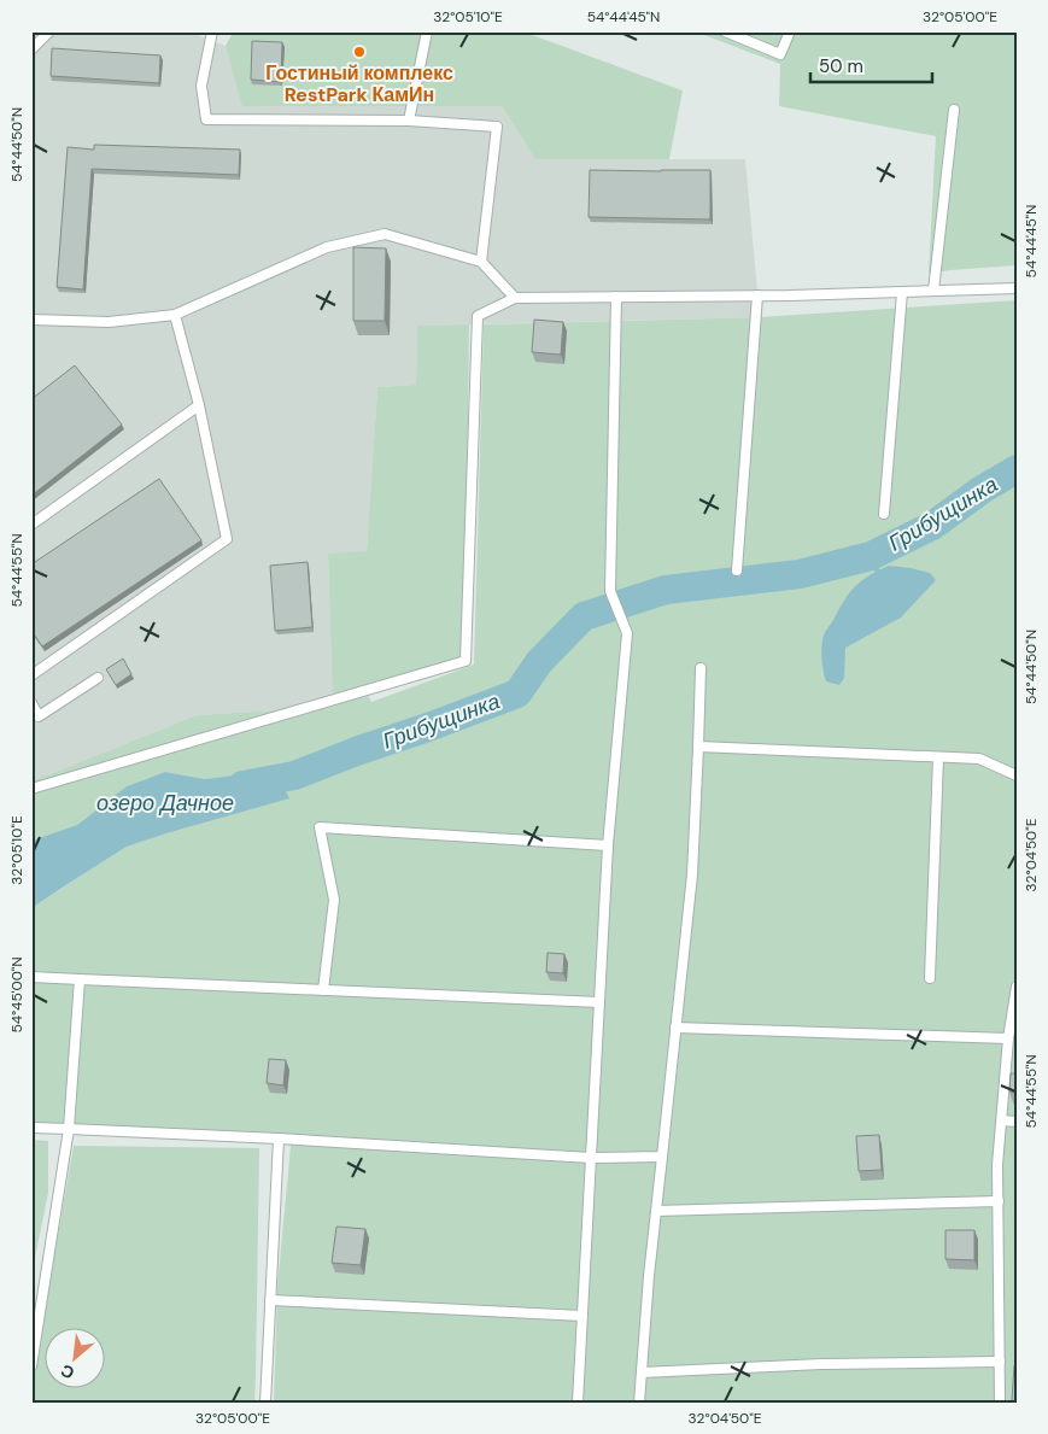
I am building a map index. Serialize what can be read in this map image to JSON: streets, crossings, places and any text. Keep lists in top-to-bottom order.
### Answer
{
  "water": ["Грибущинка", "озеро Дачное"],
  "places": ["Гостиный комплекс RestPark КамИн"],
  "scale_bar": "50 m",
  "north": "bottom left",
  "coordinates": [
    "32°05'10\"E",
    "54°44'45\"N",
    "32°05'00\"E",
    "54°44'50\"N",
    "54°44'55\"N",
    "32°04'50\"E",
    "54°45'00\"N"
  ]
}
